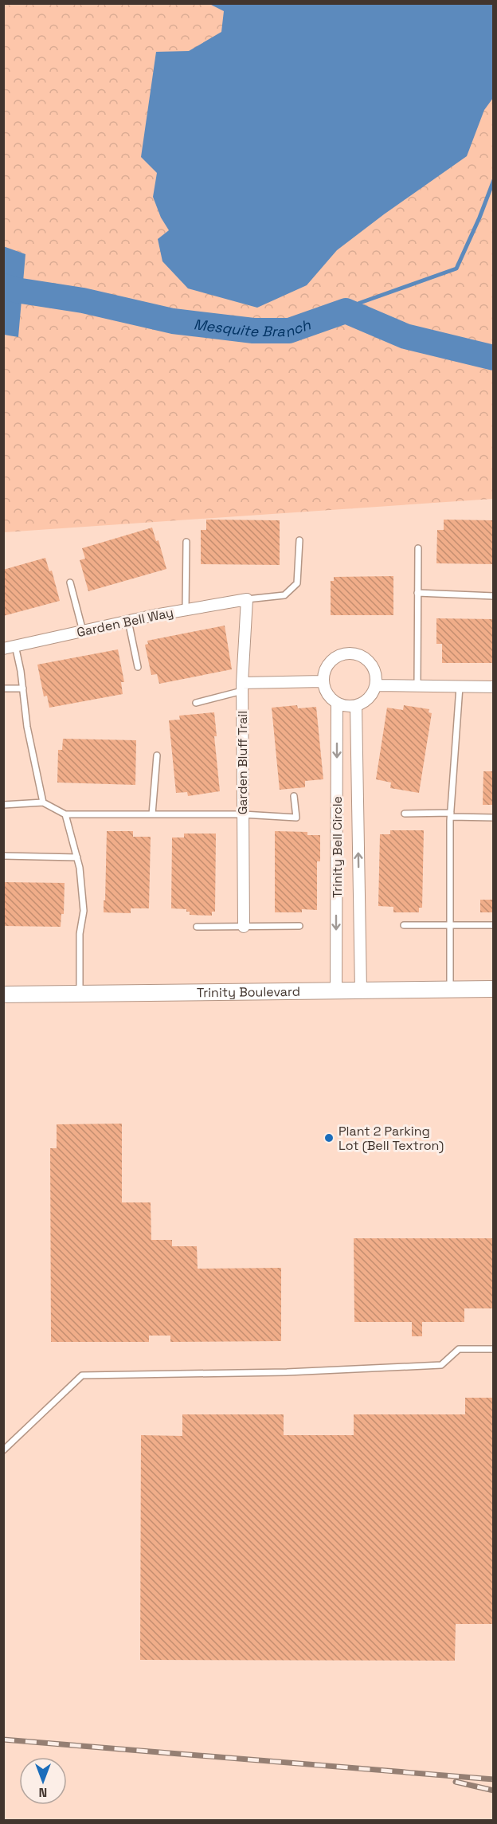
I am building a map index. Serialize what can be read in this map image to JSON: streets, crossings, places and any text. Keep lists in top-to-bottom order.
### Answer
{
  "streets": {
    "main road": ["Trinity Boulevard"],
    "street": ["Garden Bell Way", "Garden Bluff Trail", "Trinity Bell Circle"]
  },
  "crossings": [
    ["Garden Bell Way", "Garden Bluff Trail"],
    ["Trinity Bell Circle", "Trinity Boulevard"]
  ],
  "water": ["Mesquite Branch"],
  "places": ["Plant 2 Parking Lot (Bell Textron)"],
  "north": "bottom"
}
